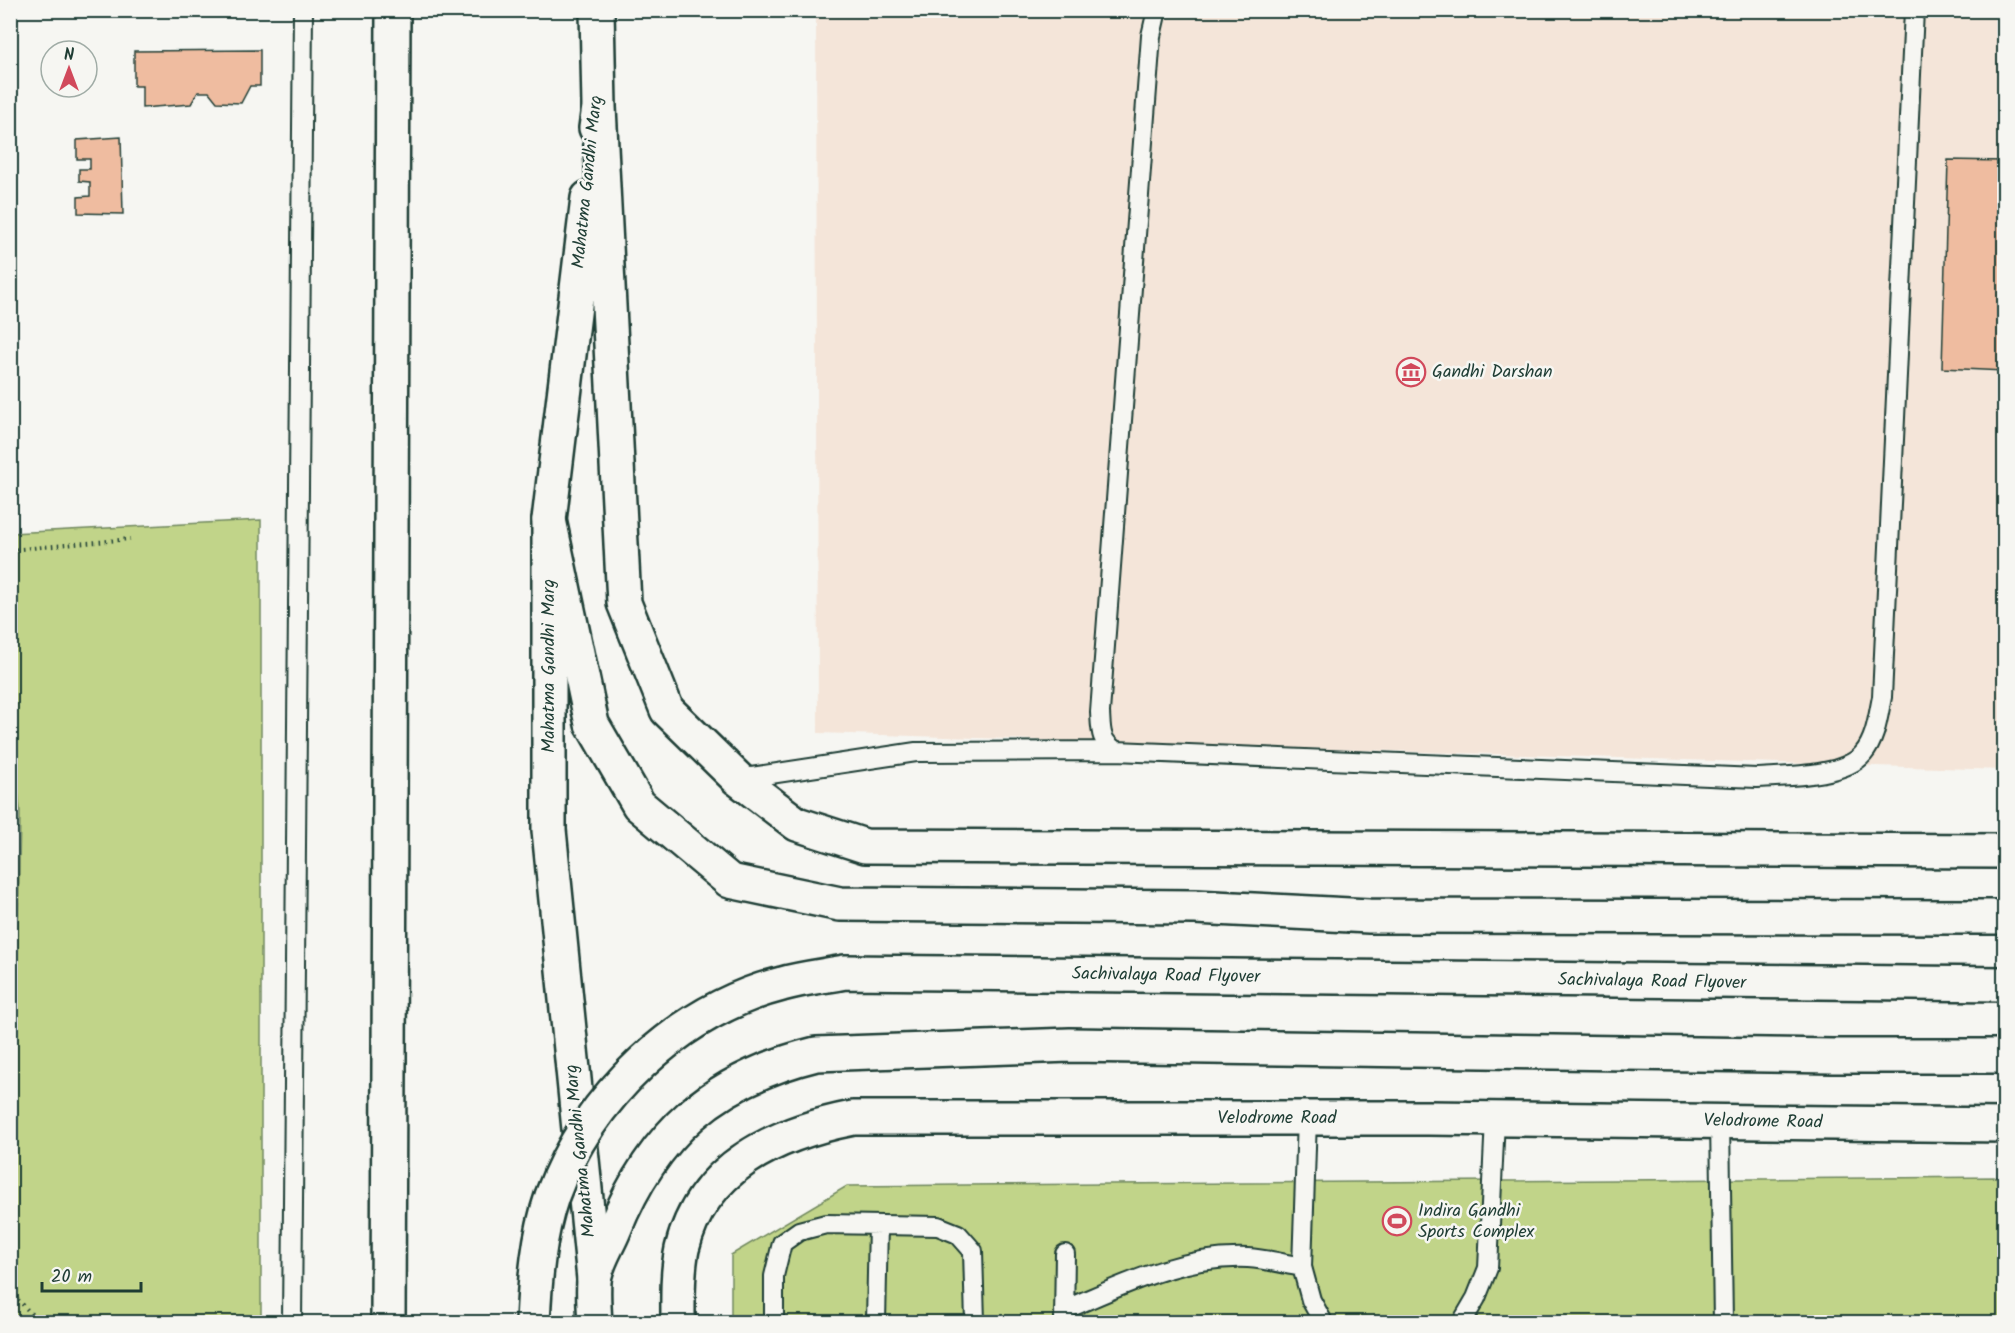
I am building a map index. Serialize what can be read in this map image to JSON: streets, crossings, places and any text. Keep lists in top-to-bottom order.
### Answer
{
  "streets": {
    "main road": ["Mahatma Gandhi Marg", "Sachivalaya Road Flyover", "Velodrome Road"]
  },
  "places": {
    "museum": ["Gandhi Darshan"],
    "sports": ["Indira Gandhi Sports Complex"]
  },
  "scale_bar": "20 m",
  "north": "top"
}
